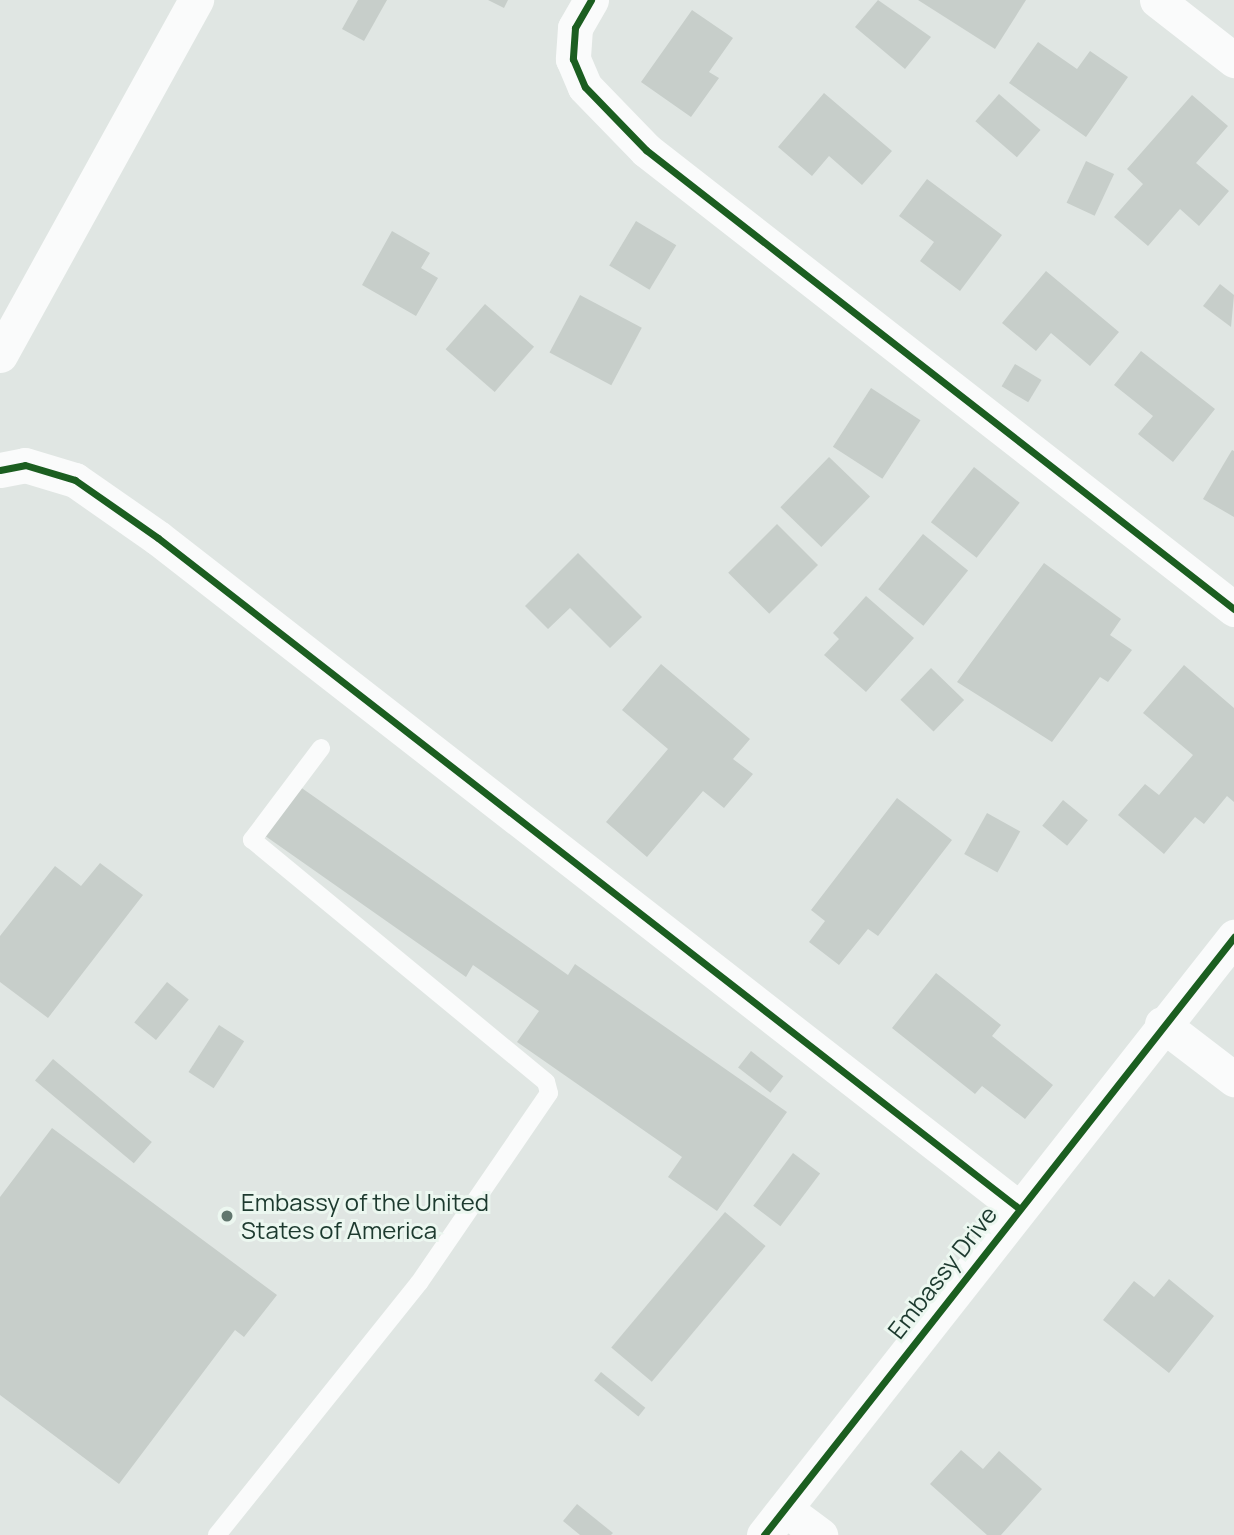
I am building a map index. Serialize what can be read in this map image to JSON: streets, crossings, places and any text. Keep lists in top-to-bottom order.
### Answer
{
  "streets": {
    "street": ["Embassy Drive"]
  },
  "places": ["Embassy of the United States of America"]
}
